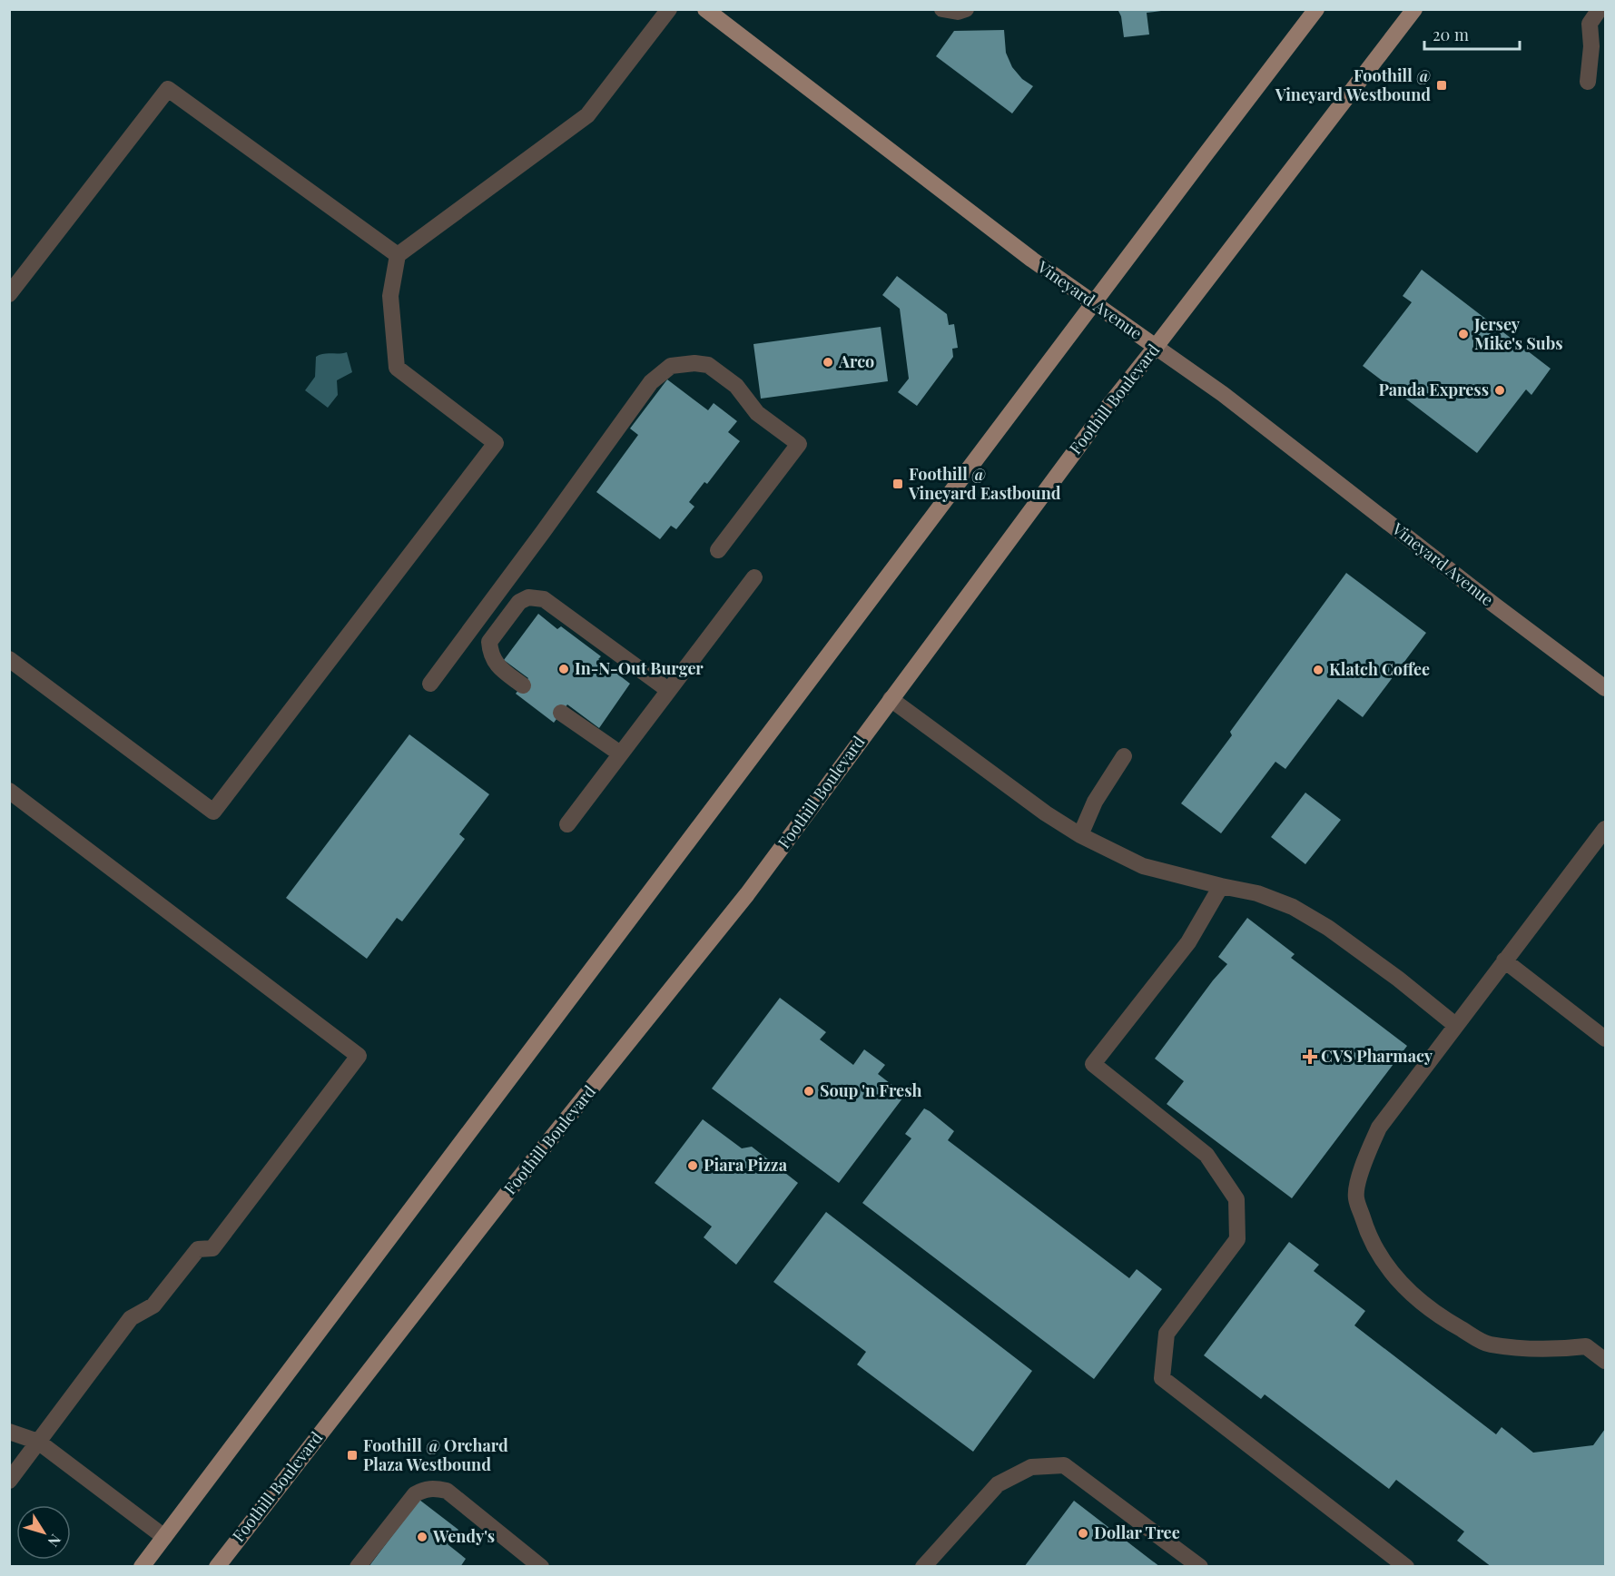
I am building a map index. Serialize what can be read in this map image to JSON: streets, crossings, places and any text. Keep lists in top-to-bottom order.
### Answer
{
  "streets": {
    "main road": ["Vineyard Avenue", "Foothill Boulevard"]
  },
  "crossings": [
    ["Vineyard Avenue", "Foothill Boulevard"]
  ],
  "places": {
    "transit": ["Foothill @ Vineyard Westbound", "Foothill @ Vineyard Eastbound", "Foothill @ Orchard Plaza Westbound"],
    "other": [
      "Jersey Mike's Subs",
      "Arco",
      "Panda Express",
      "In-N-Out Burger",
      "Klatch Coffee",
      "Soup 'n Fresh",
      "Piara Pizza",
      "Dollar Tree",
      "Wendy's"
    ],
    "health": ["CVS Pharmacy"]
  },
  "scale_bar": "20 m",
  "north": "bottom right"
}
